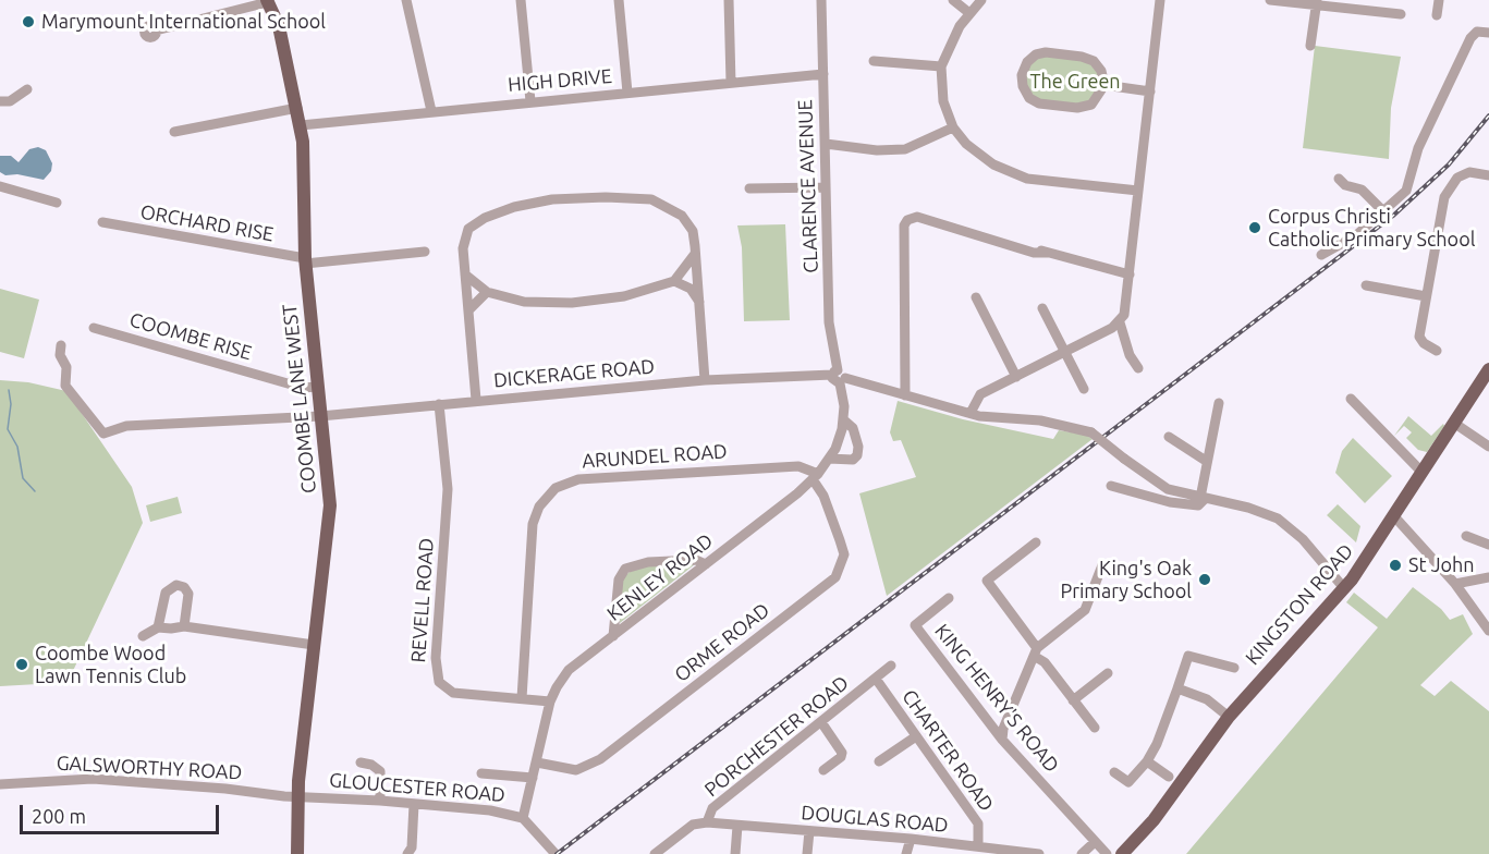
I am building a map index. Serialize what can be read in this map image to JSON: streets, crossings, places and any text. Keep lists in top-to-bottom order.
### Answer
{
  "streets": {
    "main road": ["COOMBE LANE WEST", "KINGSTON ROAD"],
    "street": [
      "HIGH DRIVE",
      "CLARENCE AVENUE",
      "ORCHARD RISE",
      "COOMBE RISE",
      "DICKERAGE ROAD",
      "ARUNDEL ROAD",
      "KENLEY ROAD",
      "REVELL ROAD",
      "ORME ROAD",
      "KING HENRY'S ROAD",
      "PORCHESTER ROAD",
      "CHARTER ROAD",
      "GALSWORTHY ROAD",
      "GLOUCESTER ROAD",
      "DOUGLAS ROAD"
    ]
  },
  "crossings": [
    ["HIGH DRIVE", "CLARENCE AVENUE"],
    ["HIGH DRIVE", "COOMBE LANE WEST"],
    ["CLARENCE AVENUE", "DICKERAGE ROAD"],
    ["CLARENCE AVENUE", "KENLEY ROAD"],
    ["ORCHARD RISE", "COOMBE LANE WEST"],
    ["COOMBE RISE", "COOMBE LANE WEST"],
    ["DICKERAGE ROAD", "COOMBE LANE WEST"],
    ["DICKERAGE ROAD", "KENLEY ROAD"],
    ["DICKERAGE ROAD", "REVELL ROAD"],
    ["COOMBE LANE WEST", "GALSWORTHY ROAD"],
    ["COOMBE LANE WEST", "GLOUCESTER ROAD"],
    ["ARUNDEL ROAD", "KENLEY ROAD"],
    ["ARUNDEL ROAD", "REVELL ROAD"],
    ["ARUNDEL ROAD", "ORME ROAD"],
    ["KENLEY ROAD", "REVELL ROAD"],
    ["KENLEY ROAD", "ORME ROAD"],
    ["KENLEY ROAD", "GLOUCESTER ROAD"],
    ["PORCHESTER ROAD", "CHARTER ROAD"],
    ["PORCHESTER ROAD", "DOUGLAS ROAD"],
    ["CHARTER ROAD", "DOUGLAS ROAD"],
    ["GALSWORTHY ROAD", "GLOUCESTER ROAD"]
  ],
  "parks": ["The Green"],
  "places": [
    "Marymount International School",
    "Corpus Christi Catholic Primary School",
    "St John",
    "King's Oak Primary School",
    "Coombe Wood Lawn Tennis Club"
  ],
  "scale_bar": "200 m"
}
